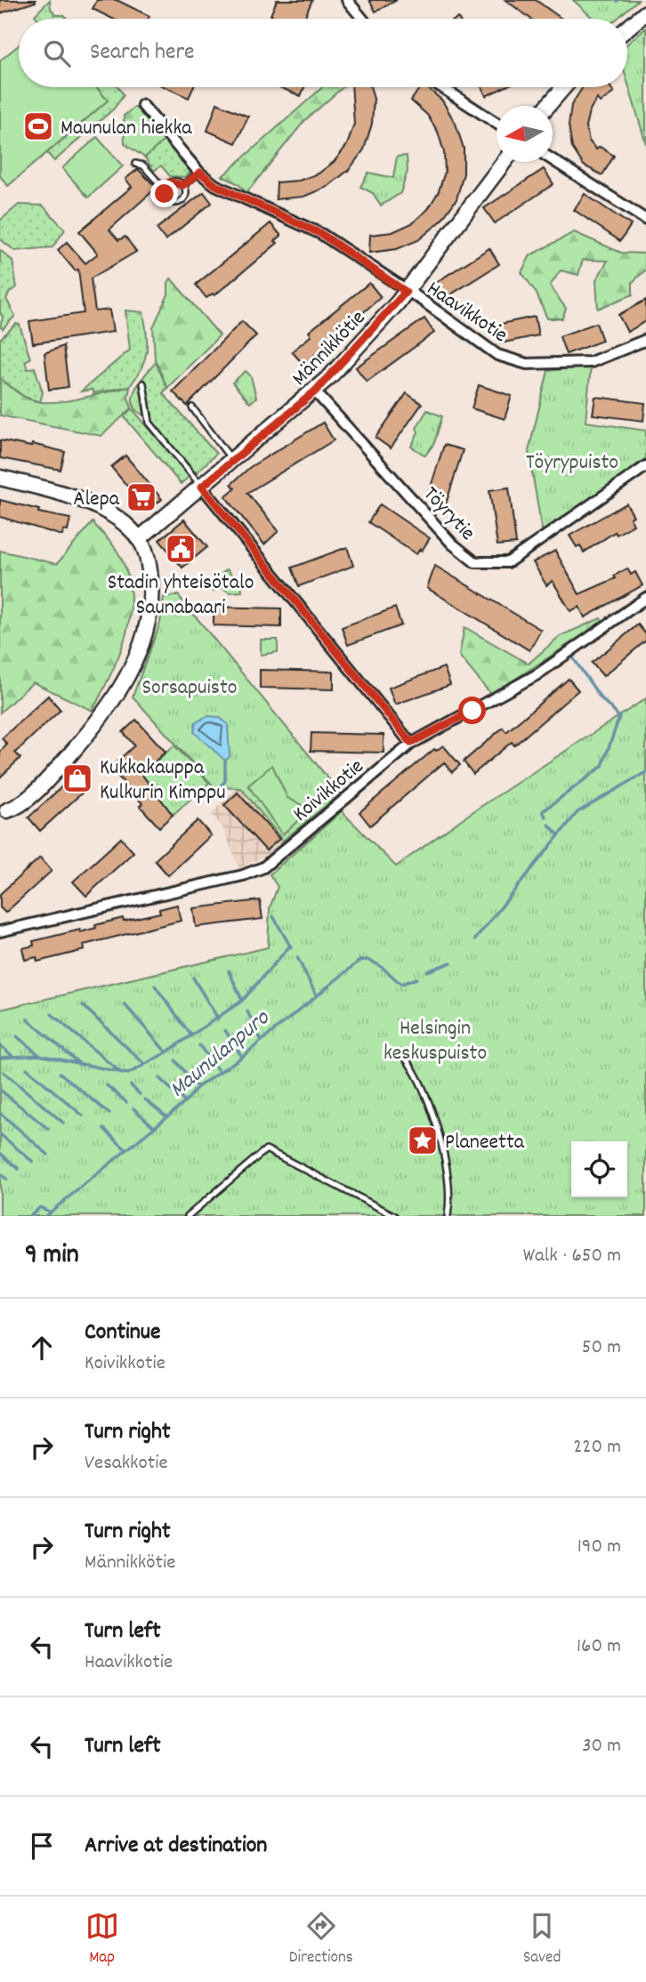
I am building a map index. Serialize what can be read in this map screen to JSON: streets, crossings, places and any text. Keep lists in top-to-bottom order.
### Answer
{
  "streets": {
    "street": [
      "Haavikkotie",
      "Männikkötie",
      "Töyrytie",
      "Koivikkotie"
    ]
  },
  "crossings": [
    ["Haavikkotie", "Männikkötie"],
    ["Männikkötie", "Töyrytie"]
  ],
  "water": ["Maunulanpuro"],
  "parks": ["Töyrypuisto", "Sorsapuisto", "Helsingin keskuspuisto"],
  "places": {
    "sports": ["Maunulan hiekka"],
    "supermarket": ["Alepa"],
    "public building": ["Stadin yhteisötalo Saunabaari"],
    "shop": ["Kukkakauppa Kulkurin Kimppu"],
    "place": ["Planeetta"]
  },
  "north": "left",
  "page": {
    "search": "Search here",
    "heading": ["9 min", "Walk · 650 m"],
    "list": [
      ["Continue", "Koivikkotie", "50 m"],
      ["Turn right", "Vesakkotie", "220 m"],
      ["Turn right", "Männikkötie", "190 m"],
      ["Turn left", "Haavikkotie", "160 m"],
      ["Turn left", "30 m"],
      "Arrive at destination"
    ],
    "nav": ["Map", "Directions", "Saved"]
  }
}
